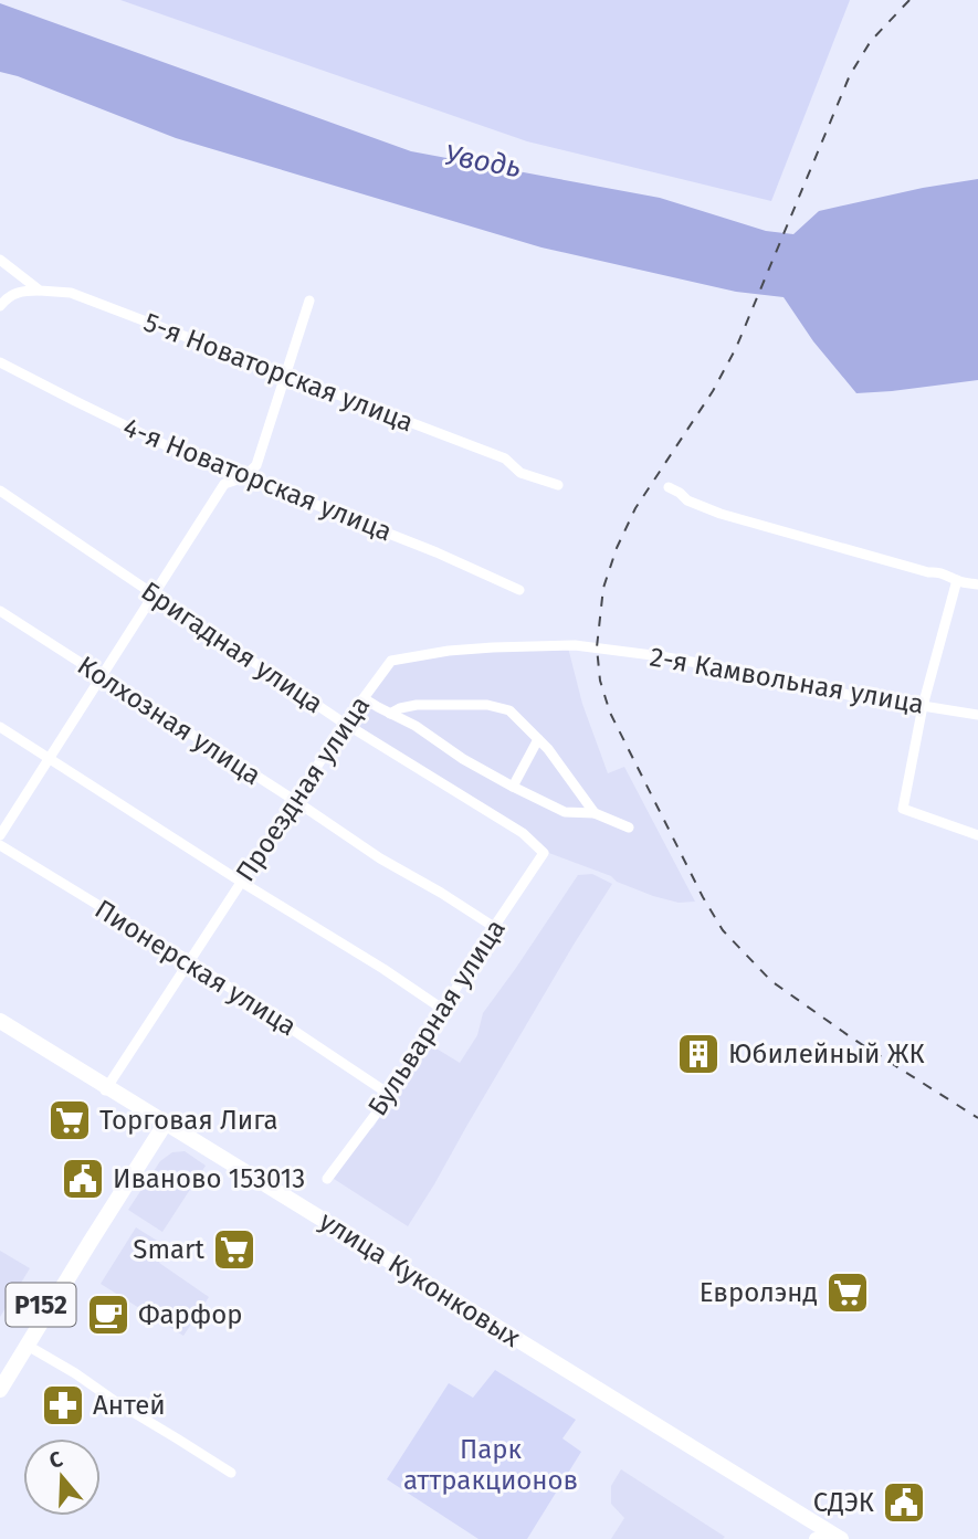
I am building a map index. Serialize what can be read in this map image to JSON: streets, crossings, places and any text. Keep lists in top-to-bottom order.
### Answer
{
  "streets": {
    "main road": ["улица Куконковых", "Р152"],
    "street": [
      "5-я Новаторская улица",
      "4-я Новаторская улица",
      "Бригадная улица",
      "2-я Камвольная улица",
      "Колхозная улица",
      "Проездная улица",
      "Пионерская улица",
      "Бульварная улица"
    ]
  },
  "crossings": [
    ["Бригадная улица", "Проездная улица"],
    ["Бригадная улица", "Бульварная улица"],
    ["2-я Камвольная улица", "Проездная улица"],
    ["Колхозная улица", "Проездная улица"],
    ["Колхозная улица", "Бульварная улица"],
    ["Проездная улица", "Пионерская улица"],
    ["Проездная улица", "улица Куконковых"],
    ["Пионерская улица", "Бульварная улица"],
    ["улица Куконковых", "Р152"]
  ],
  "water": ["Уводь"],
  "parks": ["Парк аттракционов"],
  "places": {
    "building": ["Юбилейный ЖК"],
    "supermarket": ["Торговая Лига", "Smart", "Евролэнд"],
    "public building": ["Иваново 153013", "СДЭК"],
    "cafe": ["Фарфор"],
    "pharmacy": ["Антей"]
  },
  "north": "top"
}
